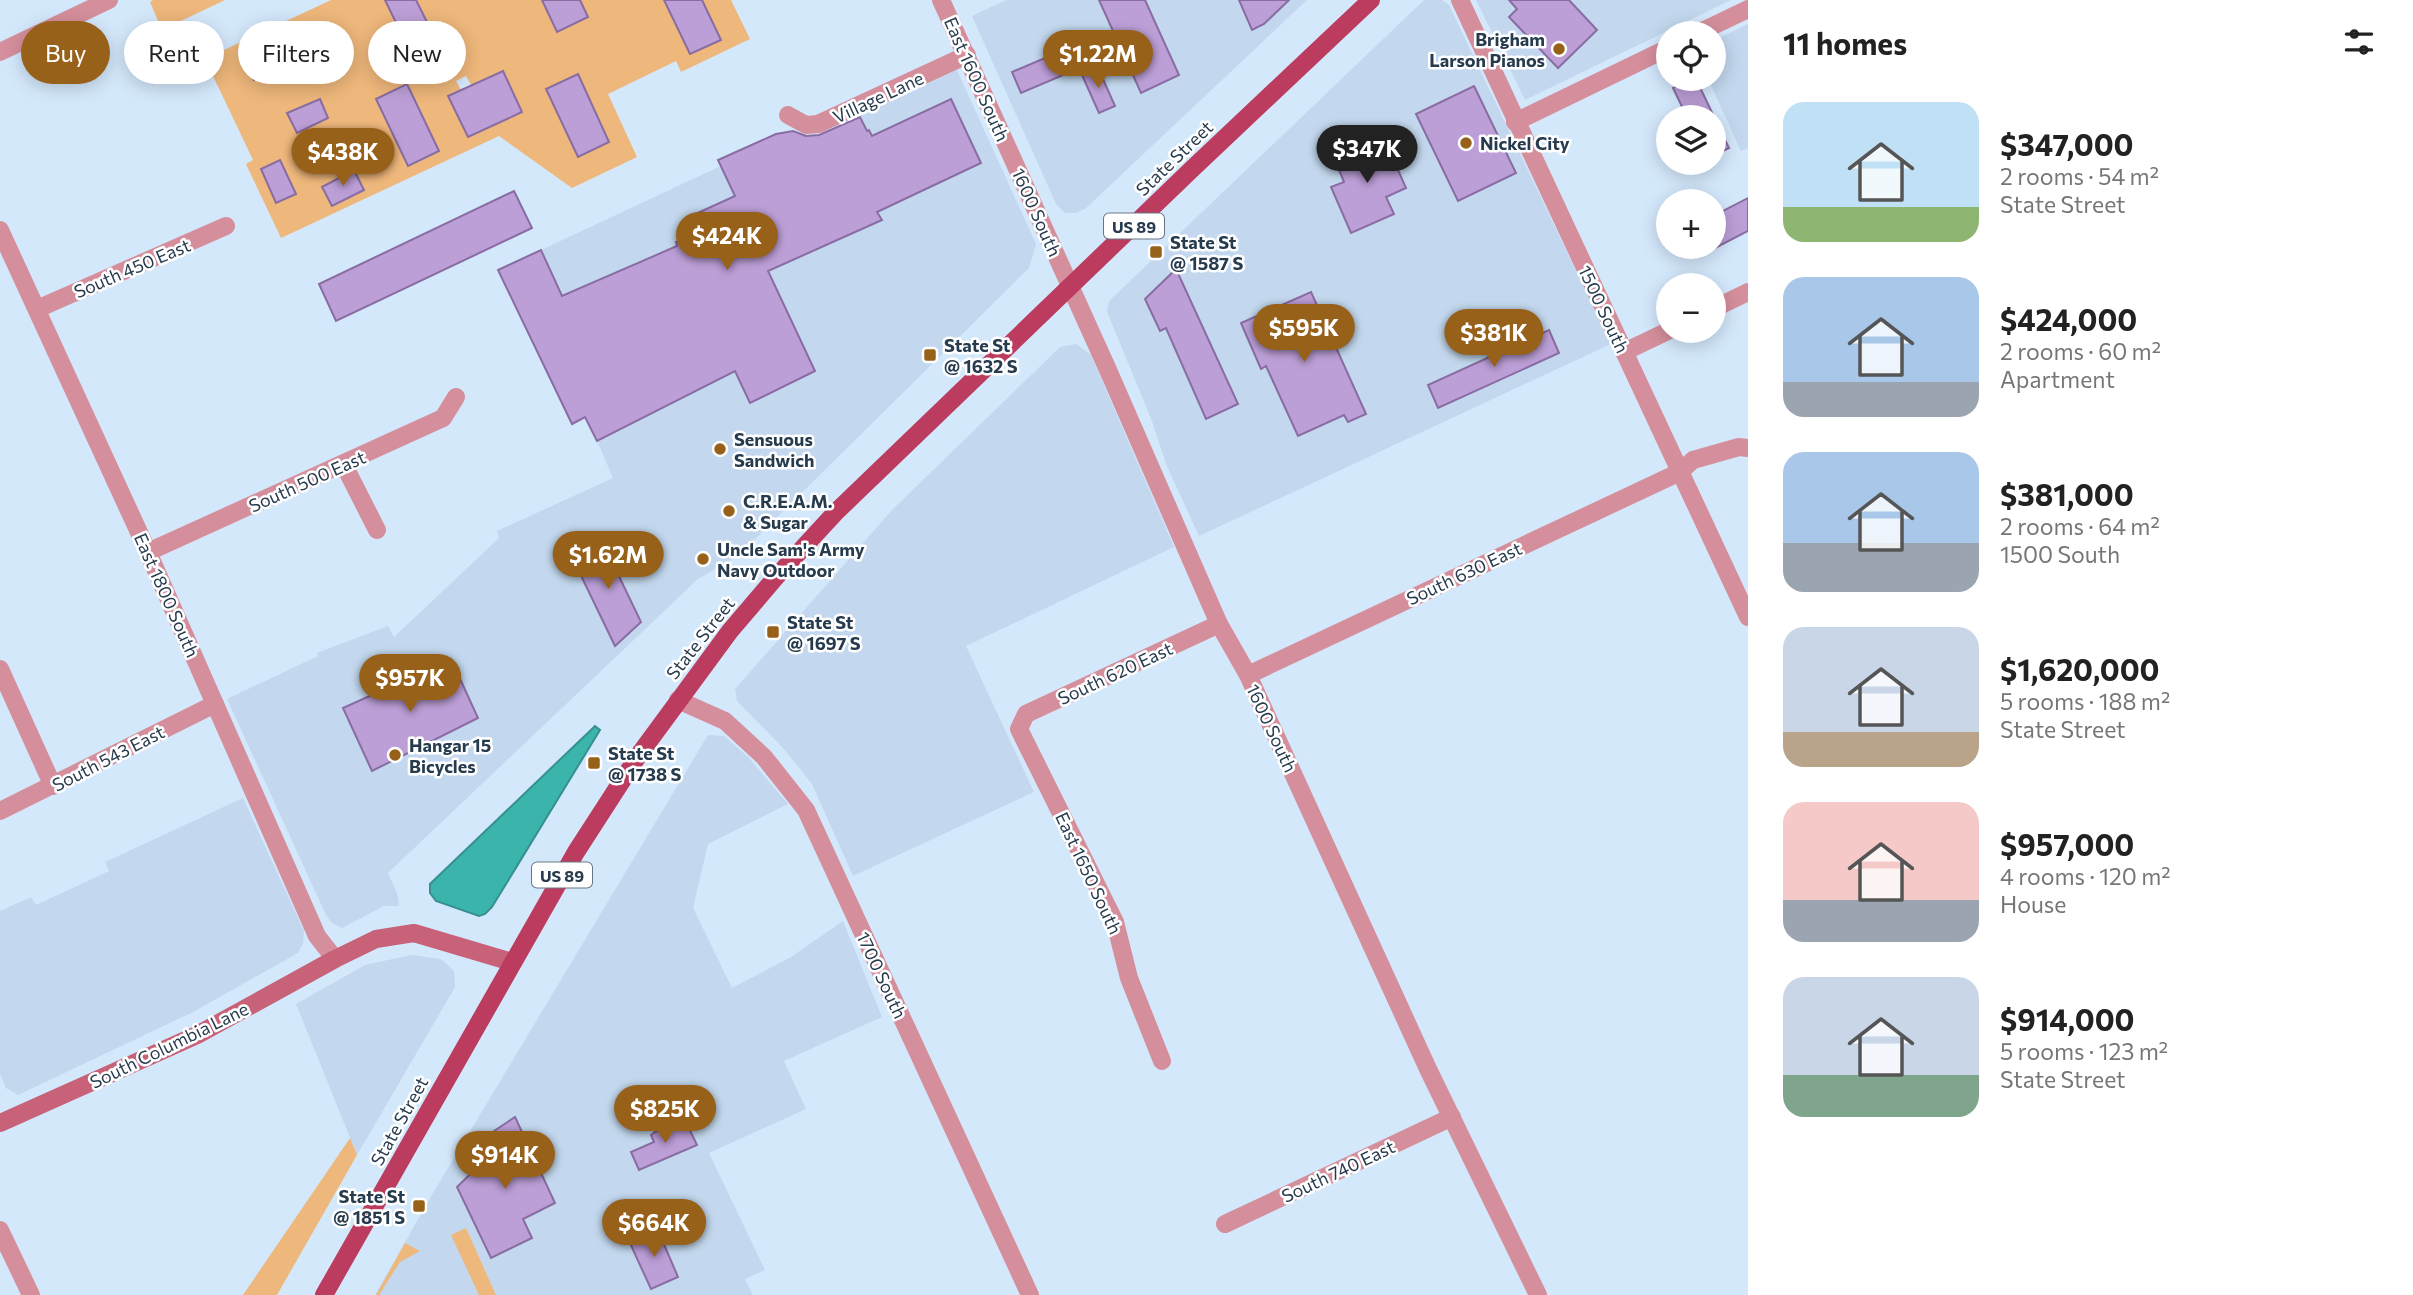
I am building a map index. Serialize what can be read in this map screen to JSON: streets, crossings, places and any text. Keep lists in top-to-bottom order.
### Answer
{
  "streets": {
    "main road": ["State Street", "US 89", "South Columbia Lane"],
    "street": [
      "East 1600 South",
      "Village Lane",
      "1600 South",
      "South 450 East",
      "1500 South",
      "South 500 East",
      "South 630 East",
      "East 1800 South",
      "South 620 East",
      "South 543 East",
      "East 1650 South",
      "1700 South",
      "South 740 East"
    ]
  },
  "crossings": [
    ["East 1600 South", "Village Lane"],
    ["East 1600 South", "1600 South"],
    ["State Street", "1600 South"],
    ["State Street", "1700 South"],
    ["State Street", "South Columbia Lane"],
    ["1600 South", "South 630 East"],
    ["1600 South", "South 620 East"],
    ["1600 South", "South 740 East"],
    ["South 450 East", "East 1800 South"],
    ["1500 South", "South 630 East"],
    ["South 500 East", "East 1800 South"],
    ["East 1800 South", "South 543 East"],
    ["East 1800 South", "South Columbia Lane"],
    ["South 620 East", "East 1650 South"]
  ],
  "places": {
    "other": [
      "Brigham Larson Pianos",
      "Nickel City",
      "Sensuous Sandwich",
      "C.R.E.A.M. & Sugar",
      "Uncle Sam's Army Navy Outdoor",
      "Hangar 15 Bicycles"
    ],
    "transit": [
      "State St @ 1587 S",
      "State St @ 1632 S",
      "State St @ 1697 S",
      "State St @ 1738 S",
      "State St @ 1851 S"
    ]
  },
  "page": {
    "heading": "11 homes",
    "map_buttons": ["+", "−"],
    "chip": [
      "Buy",
      "Rent",
      "Filters",
      "New"
    ],
    "price": [
      "$1.22M",
      "$347K",
      "$438K",
      "$424K",
      "$595K",
      "$381K",
      "$1.62M",
      "$957K",
      "$825K",
      "$914K",
      "$664K"
    ],
    "list": [
      {
        "name": "$347,000",
        "note": "2 rooms · 54 m² · State Street"
      },
      {
        "name": "$424,000",
        "note": "2 rooms · 60 m² · Apartment"
      },
      {
        "name": "$381,000",
        "note": "2 rooms · 64 m² · 1500 South"
      },
      {
        "name": "$1,620,000",
        "note": "5 rooms · 188 m² · State Street"
      },
      {
        "name": "$957,000",
        "note": "4 rooms · 120 m² · House"
      },
      {
        "name": "$914,000",
        "note": "5 rooms · 123 m² · State Street"
      }
    ]
  }
}
